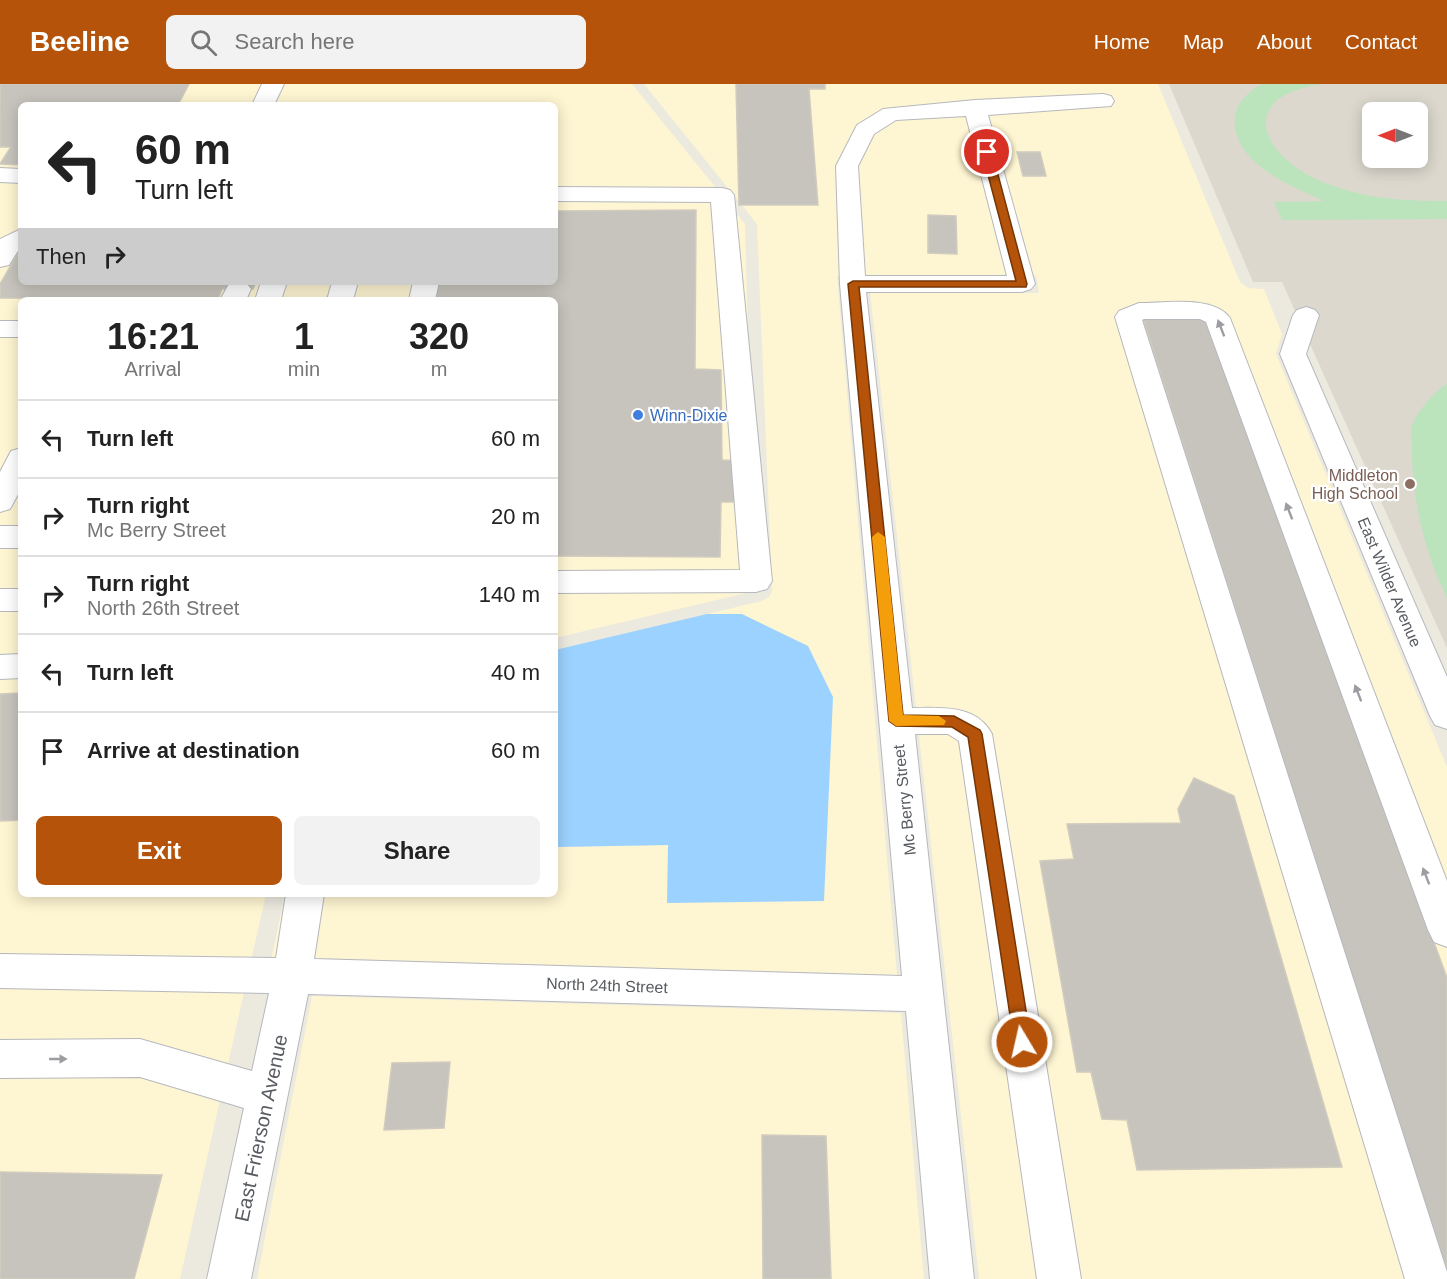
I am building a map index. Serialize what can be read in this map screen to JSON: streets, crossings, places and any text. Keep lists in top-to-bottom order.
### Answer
{
  "streets": {
    "street": [
      "East Wilder Avenue",
      "Mc Berry Street",
      "North 24th Street",
      "East Frierson Avenue"
    ]
  },
  "crossings": [
    ["Mc Berry Street", "North 24th Street"],
    ["North 24th Street", "East Frierson Avenue"]
  ],
  "places": ["Winn-Dixie", "Middleton High School"],
  "north": "left",
  "page": {
    "header": "Beeline",
    "search": "Search here",
    "nav": [
      "Home",
      "Map",
      "About",
      "Contact"
    ],
    "turn": ["60 m", "Turn left"],
    "then": "Then",
    "eta": [
      "16:21",
      "Arrival",
      "1",
      "min",
      "320",
      "m"
    ],
    "list": [
      {
        "name": "Turn left",
        "value": "60 m"
      },
      {
        "name": "Turn right",
        "note": "Mc Berry Street",
        "value": "20 m"
      },
      {
        "name": "Turn right",
        "note": "North 26th Street",
        "value": "140 m"
      },
      {
        "name": "Turn left",
        "value": "40 m"
      },
      {
        "name": "Arrive at destination",
        "value": "60 m"
      }
    ],
    "buttons": ["Exit", "Share"]
  }
}
